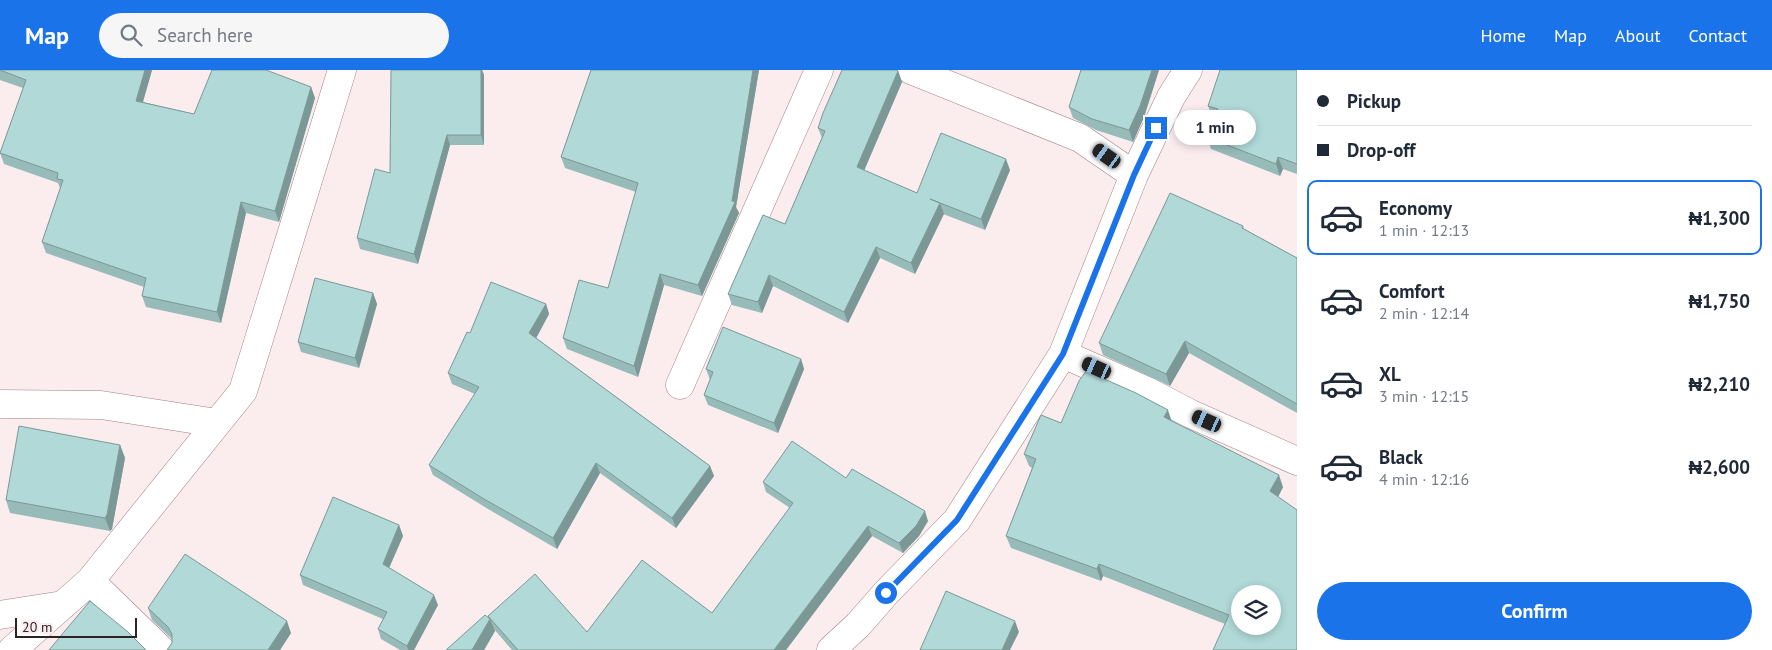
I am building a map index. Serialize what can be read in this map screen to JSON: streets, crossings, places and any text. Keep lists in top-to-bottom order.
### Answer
{
  "scale_bar": "20 m",
  "page": {
    "header": "Map",
    "search": "Search here",
    "nav": [
      "Home",
      "Map",
      "About",
      "Contact"
    ],
    "banner": ["Pickup", "Drop-off"],
    "bubble": "1 min",
    "list": [
      {
        "name": "Economy",
        "note": "1 min · 12:13",
        "value": "₦1,300"
      },
      {
        "name": "Comfort",
        "note": "2 min · 12:14",
        "value": "₦1,750"
      },
      {
        "name": "XL",
        "note": "3 min · 12:15",
        "value": "₦2,210"
      },
      {
        "name": "Black",
        "note": "4 min · 12:16",
        "value": "₦2,600"
      }
    ],
    "buttons": "Confirm",
    "scale": "20 m"
  }
}
